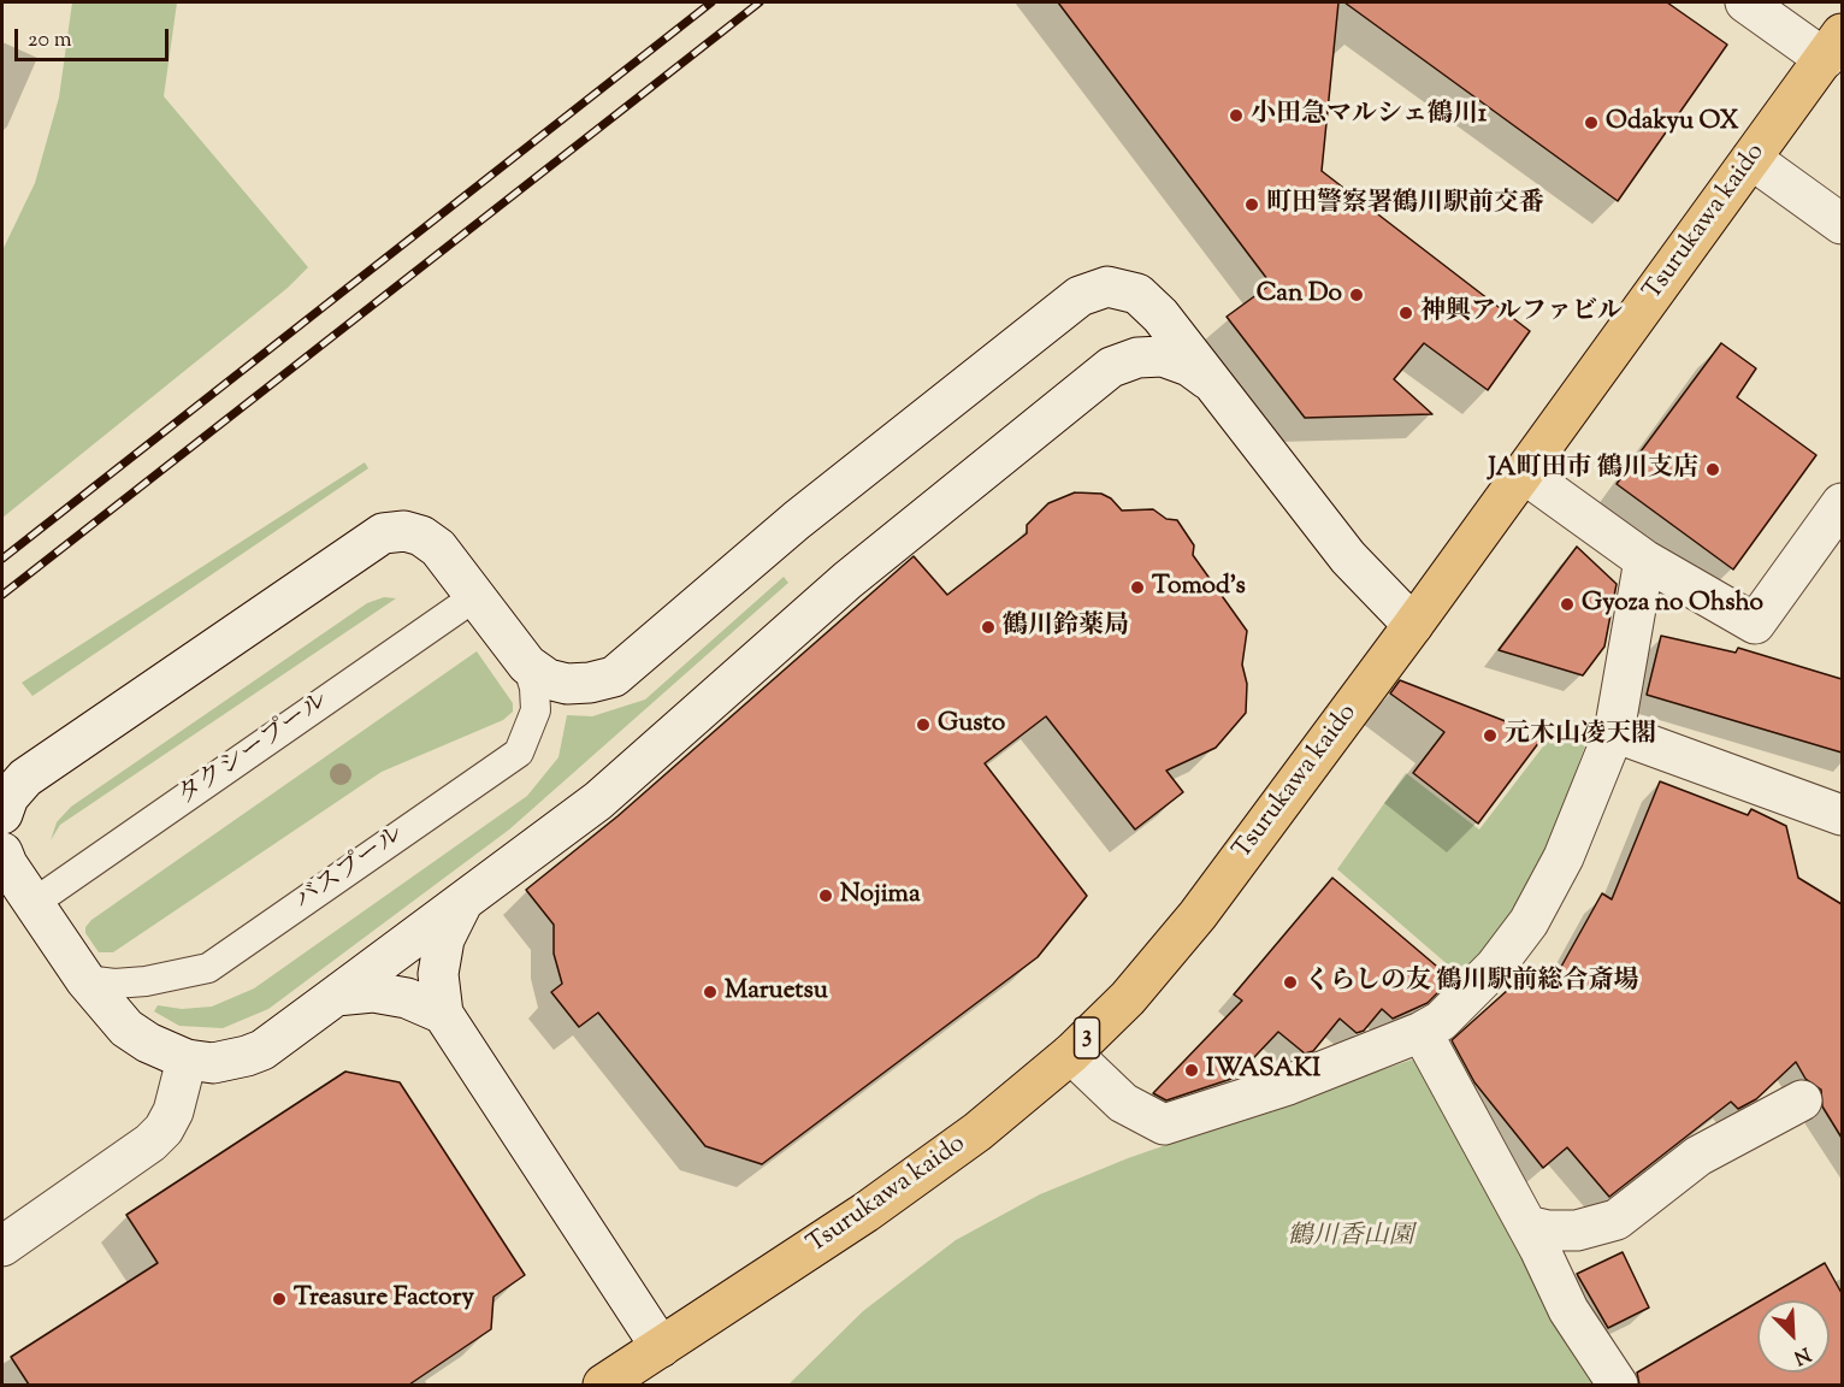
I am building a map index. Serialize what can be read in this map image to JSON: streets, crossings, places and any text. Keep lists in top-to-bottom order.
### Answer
{
  "streets": {
    "main road": ["Tsurukawa kaido", "3"],
    "lane": ["タクシープール", "バスプール"]
  },
  "parks": ["鶴川香山園"],
  "places": [
    "小田急マルシェ鶴川1",
    "Odakyu OX",
    "町田警察署鶴川駅前交番",
    "Can Do",
    "神興アルファビル",
    "JA町田市 鶴川支店",
    "Tomod's",
    "Gyoza no Ohsho",
    "鶴川鈴薬局",
    "Gusto",
    "元木山凌天閣",
    "Nojima",
    "くらしの友 鶴川駅前総合斎場",
    "Maruetsu",
    "IWASAKI",
    "Treasure Factory"
  ],
  "scale_bar": "20 m",
  "north": "bottom right"
}
